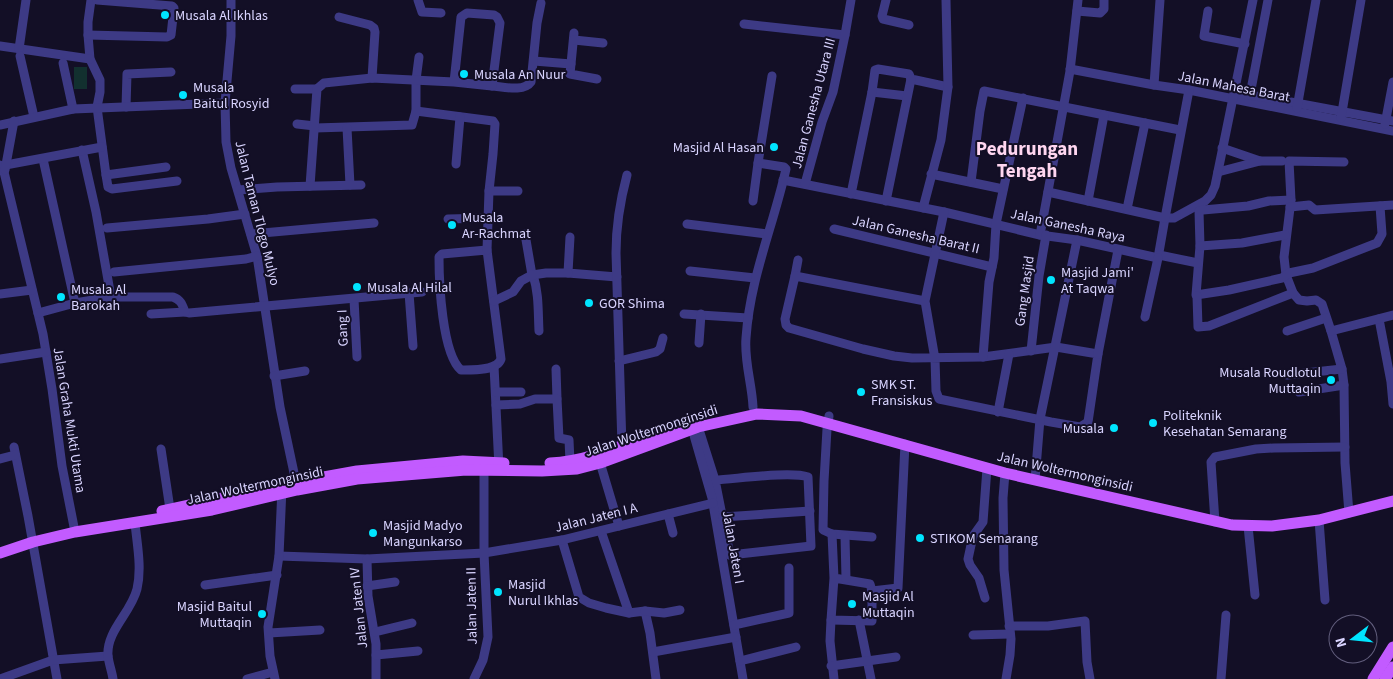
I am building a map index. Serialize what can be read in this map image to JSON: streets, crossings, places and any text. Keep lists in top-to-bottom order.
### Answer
{
  "streets": {
    "main road": ["Jalan Woltermonginsidi"],
    "street": [
      "Jalan Mahesa Barat",
      "Jalan Ganesha Utara III",
      "Jalan Taman Tlogo Mulyo",
      "Jalan Ganesha Raya",
      "Jalan Ganesha Barat II",
      "Gang Masjid",
      "Gang I",
      "Jalan Graha Mukti Utama",
      "Jalan Jaten I A",
      "Jalan Jaten I",
      "Jalan Jaten II",
      "Jalan Jaten IV"
    ]
  },
  "crossings": [
    ["Jalan Mahesa Barat", "Gang Masjid"],
    ["Jalan Ganesha Utara III", "Jalan Ganesha Raya"],
    ["Jalan Taman Tlogo Mulyo", "Jalan Woltermonginsidi"],
    ["Jalan Ganesha Raya", "Gang Masjid"],
    ["Jalan Graha Mukti Utama", "Jalan Woltermonginsidi"],
    ["Jalan Woltermonginsidi", "Jalan Jaten I"],
    ["Jalan Woltermonginsidi", "Jalan Jaten II"],
    ["Jalan Jaten I A", "Jalan Jaten I"],
    ["Jalan Jaten I A", "Jalan Jaten II"],
    ["Jalan Jaten I A", "Jalan Jaten IV"]
  ],
  "districts": ["Pedurungan Tengah"],
  "places": [
    "Musala Al Ikhlas",
    "Musala An Nuur",
    "Musala Baitul Rosyid",
    "Masjid Al Hasan",
    "Musala Ar-Rachmat",
    "Masjid Jami' At Taqwa",
    "Musala Al Hilal",
    "Musala Al Barokah",
    "GOR Shima",
    "Musala Roudlotul Muttaqin",
    "SMK ST. Fransiskus",
    "Politeknik Kesehatan Semarang",
    "Musala",
    "Masjid Madyo Mangunkarso",
    "STIKOM Semarang",
    "Masjid Nurul Ikhlas",
    "Masjid Al Muttaqin",
    "Masjid Baitul Muttaqin"
  ],
  "north": "left"
}
